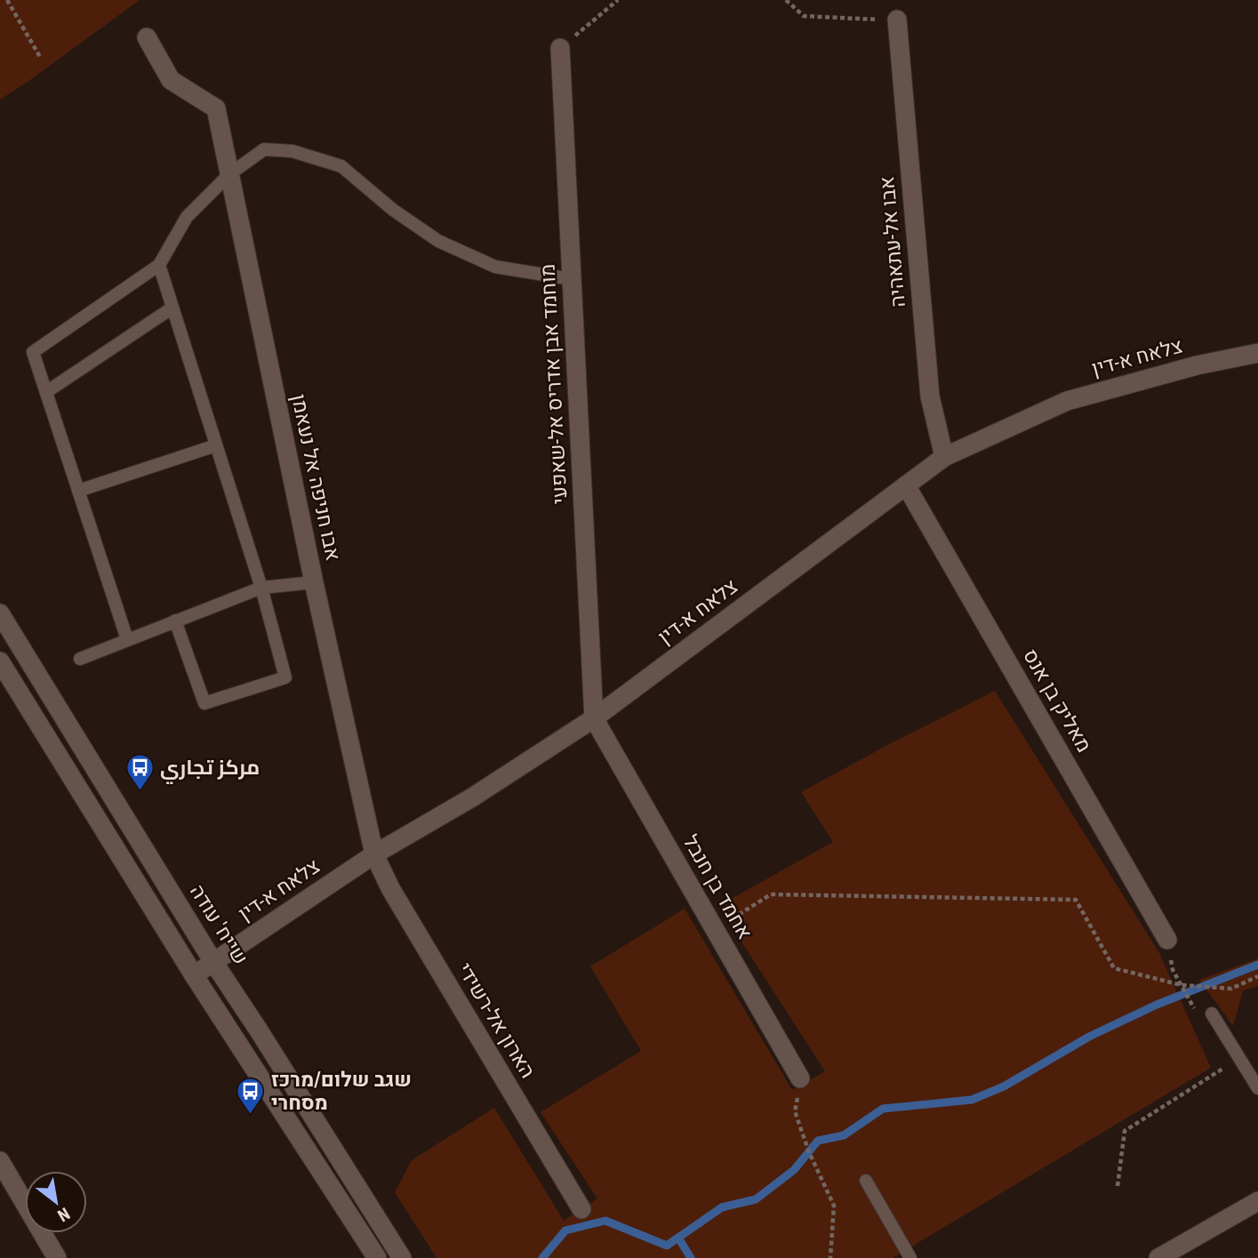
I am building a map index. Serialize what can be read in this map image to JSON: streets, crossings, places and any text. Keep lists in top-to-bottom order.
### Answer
{
  "streets": {
    "street": [
      "אבו אל-עתאהיה",
      "צלאח א-דין",
      "מוחמד אבן אדריס אל-שאפעי",
      "אבו חניפה אל נעאמן",
      "מאליק בן אנס",
      "אחמד בן חנבל",
      "שייח' עודה",
      "הארון אל-רשידי"
    ]
  },
  "crossings": [
    ["אבו אל-עתאהיה", "צלאח א-דין"],
    ["צלאח א-דין", "מוחמד אבן אדריס אל-שאפעי"],
    ["צלאח א-דין", "אבו חניפה אל נעאמן"],
    ["צלאח א-דין", "מאליק בן אנס"],
    ["צלאח א-דין", "אחמד בן חנבל"],
    ["צלאח א-דין", "שייח' עודה"],
    ["צלאח א-דין", "הארון אל-רשידי"],
    ["מוחמד אבן אדריס אל-שאפעי", "אחמד בן חנבל"],
    ["אבו חניפה אל נעאמן", "הארון אל-רשידי"]
  ],
  "places": {
    "bus stop": ["مركز تجاري", "שגב שלום/מרכז מסחרי"]
  },
  "north": "bottom right"
}
